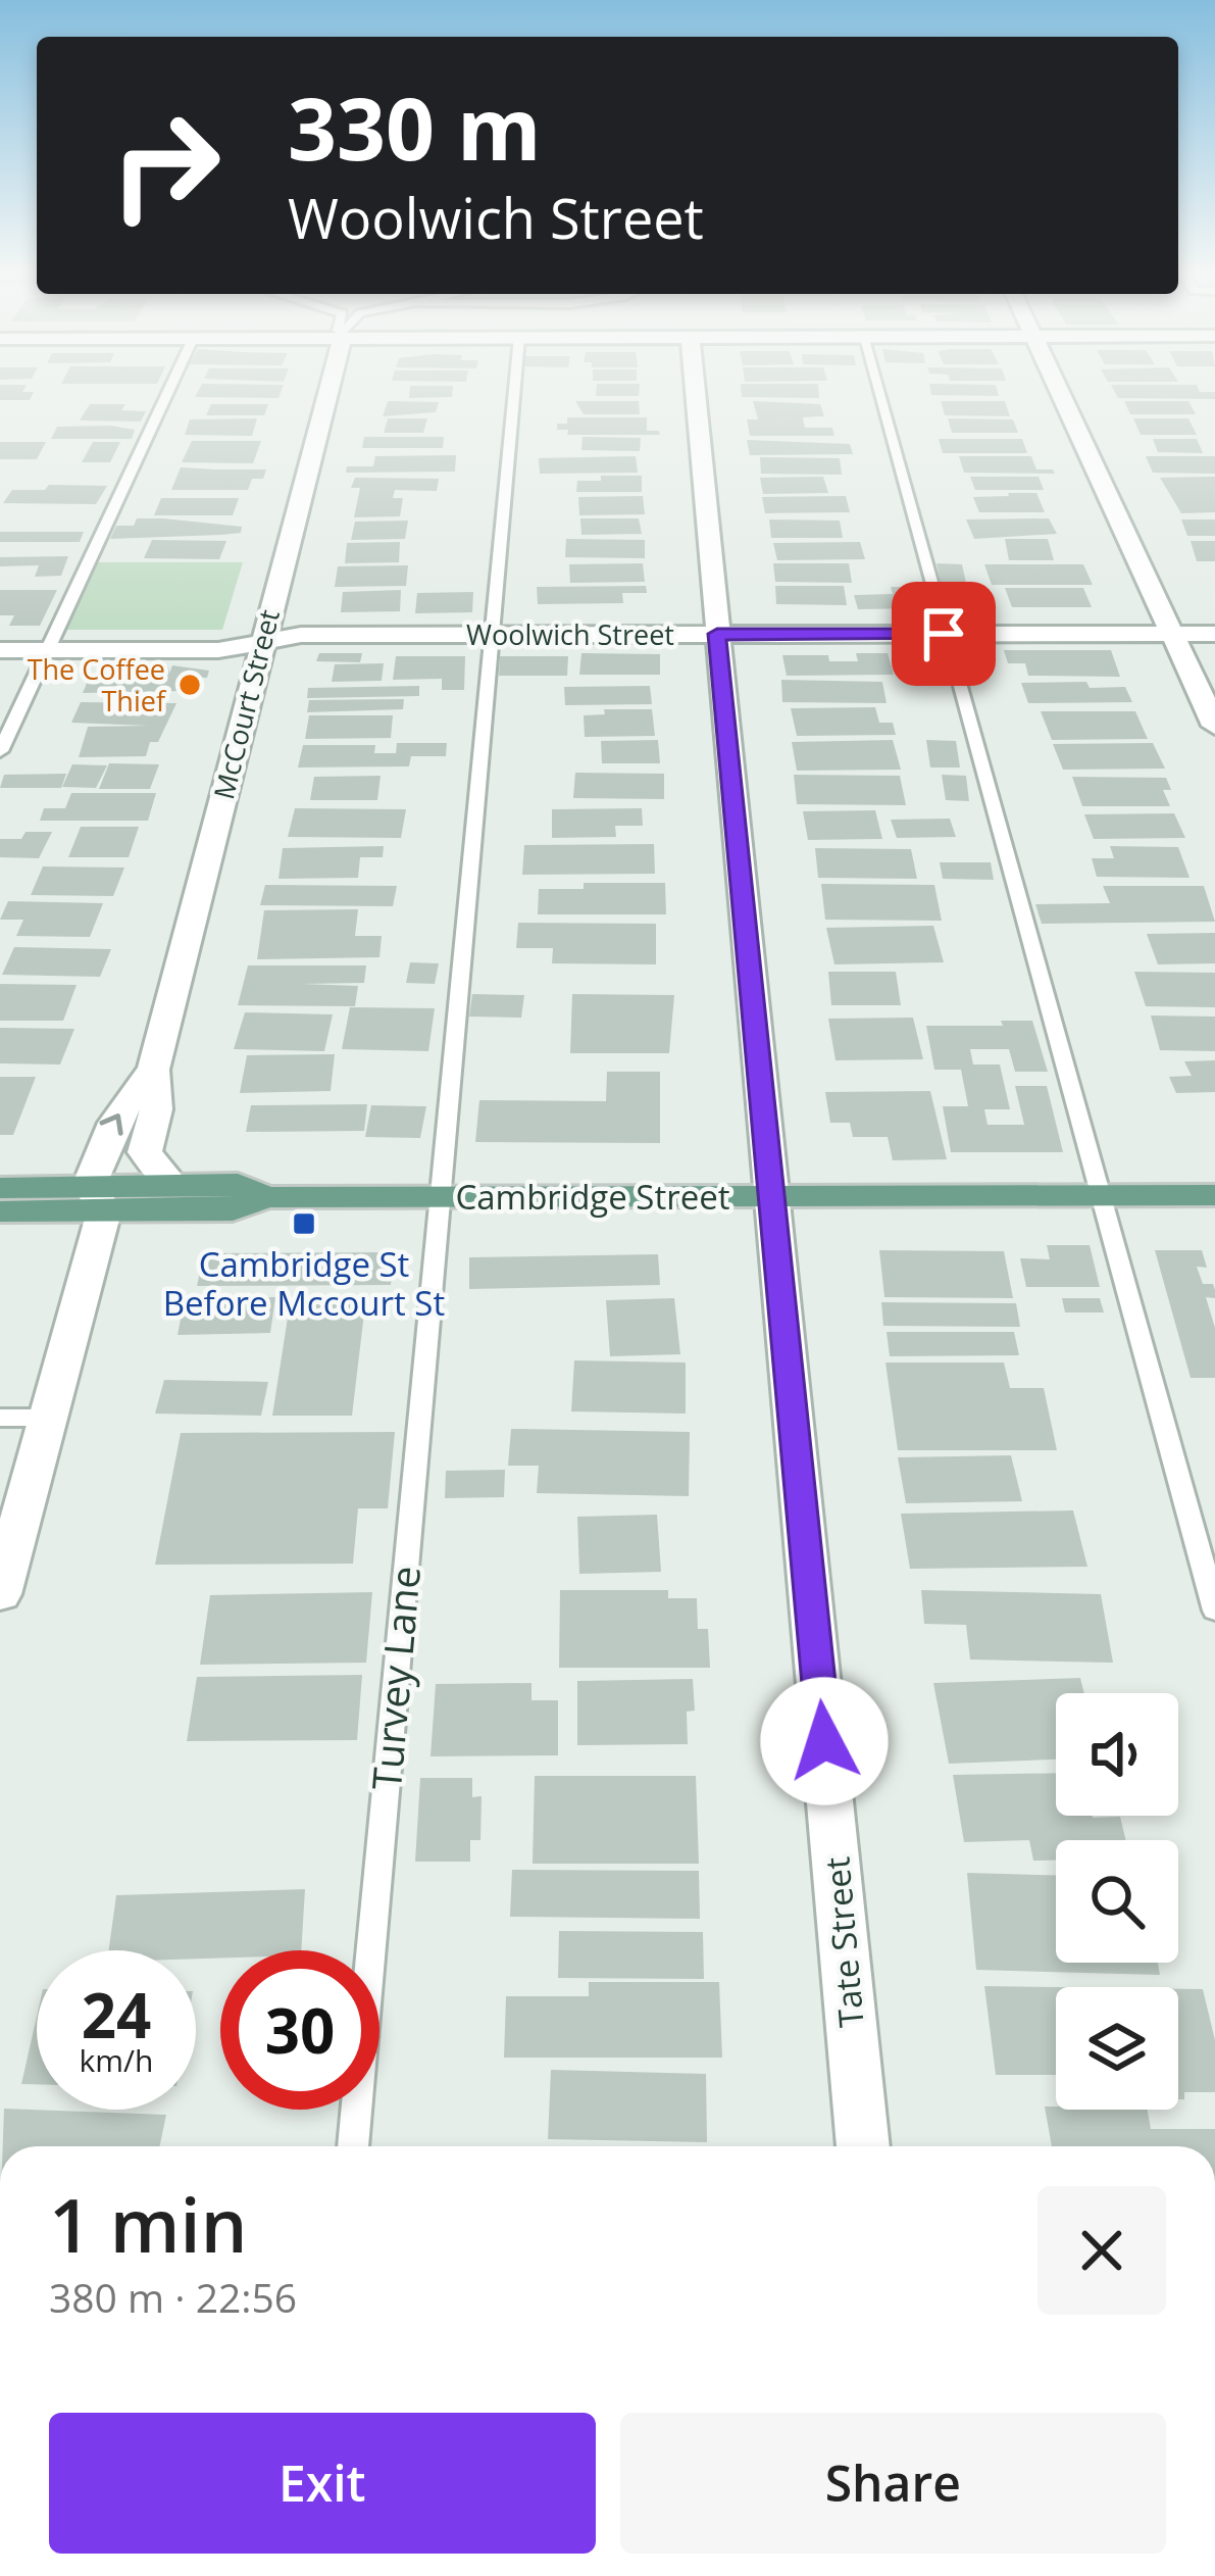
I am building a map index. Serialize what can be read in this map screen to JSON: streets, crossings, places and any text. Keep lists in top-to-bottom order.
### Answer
{
  "streets": {
    "main road": ["Cambridge Street"],
    "street": ["Woolwich Street", "McCourt Street", "Tate Street"],
    "lane": ["Turvey Lane"]
  },
  "crossings": [
    ["Woolwich Street", "McCourt Street"],
    ["Woolwich Street", "Turvey Lane"],
    ["Woolwich Street", "Tate Street"],
    ["McCourt Street", "Cambridge Street"],
    ["Cambridge Street", "Turvey Lane"],
    ["Cambridge Street", "Tate Street"]
  ],
  "places": {
    "other": ["The Coffee Thief"],
    "transit": ["Cambridge St Before Mccourt St"]
  },
  "page": {
    "turn": ["330 m", "Woolwich Street"],
    "speed": "24 km/h",
    "limit": "30",
    "heading": ["1 min", "380 m · 22:56"],
    "buttons": ["Exit", "Share"]
  }
}
